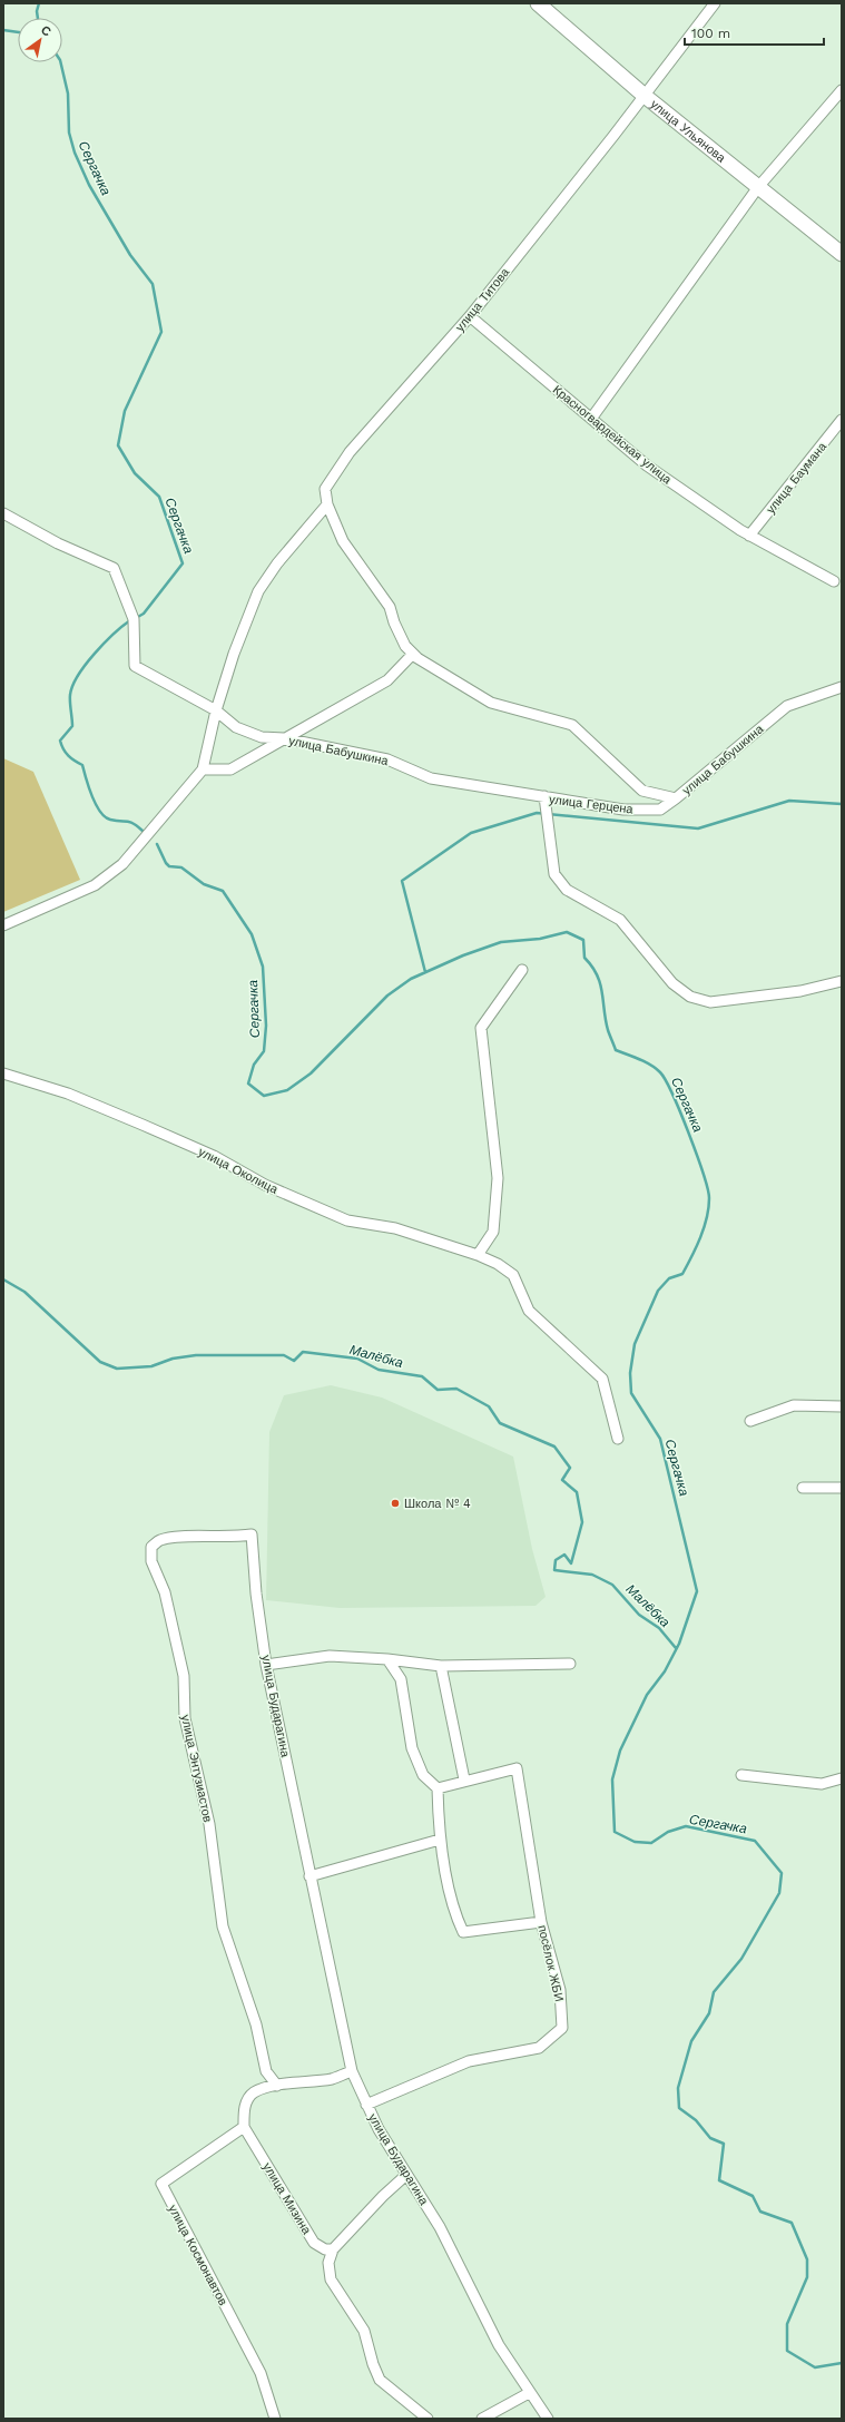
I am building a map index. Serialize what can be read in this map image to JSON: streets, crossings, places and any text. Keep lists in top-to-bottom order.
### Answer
{
  "streets": {
    "main road": ["улица Ульянова"],
    "street": [
      "улица Титова",
      "Красногвардейская улица",
      "улица Баумана",
      "улица Бабушкина",
      "улица Герцена",
      "улица Околица",
      "улица Бударагина",
      "улица Энтузиастов",
      "посёлок ЖБИ",
      "улица Мизина",
      "улица Космонавтов"
    ]
  },
  "crossings": [
    ["улица Ульянова", "улица Титова"],
    ["улица Титова", "Красногвардейская улица"],
    ["улица Титова", "улица Бабушкина"],
    ["Красногвардейская улица", "улица Баумана"],
    ["улица Бабушкина", "улица Герцена"],
    ["улица Бударагина", "улица Энтузиастов"],
    ["улица Бударагина", "посёлок ЖБИ"],
    ["улица Мизина", "улица Космонавтов"]
  ],
  "water": ["Сергачка", "Малёбка"],
  "places": ["Школа № 4"],
  "scale_bar": "100 m",
  "north": "top right"
}
